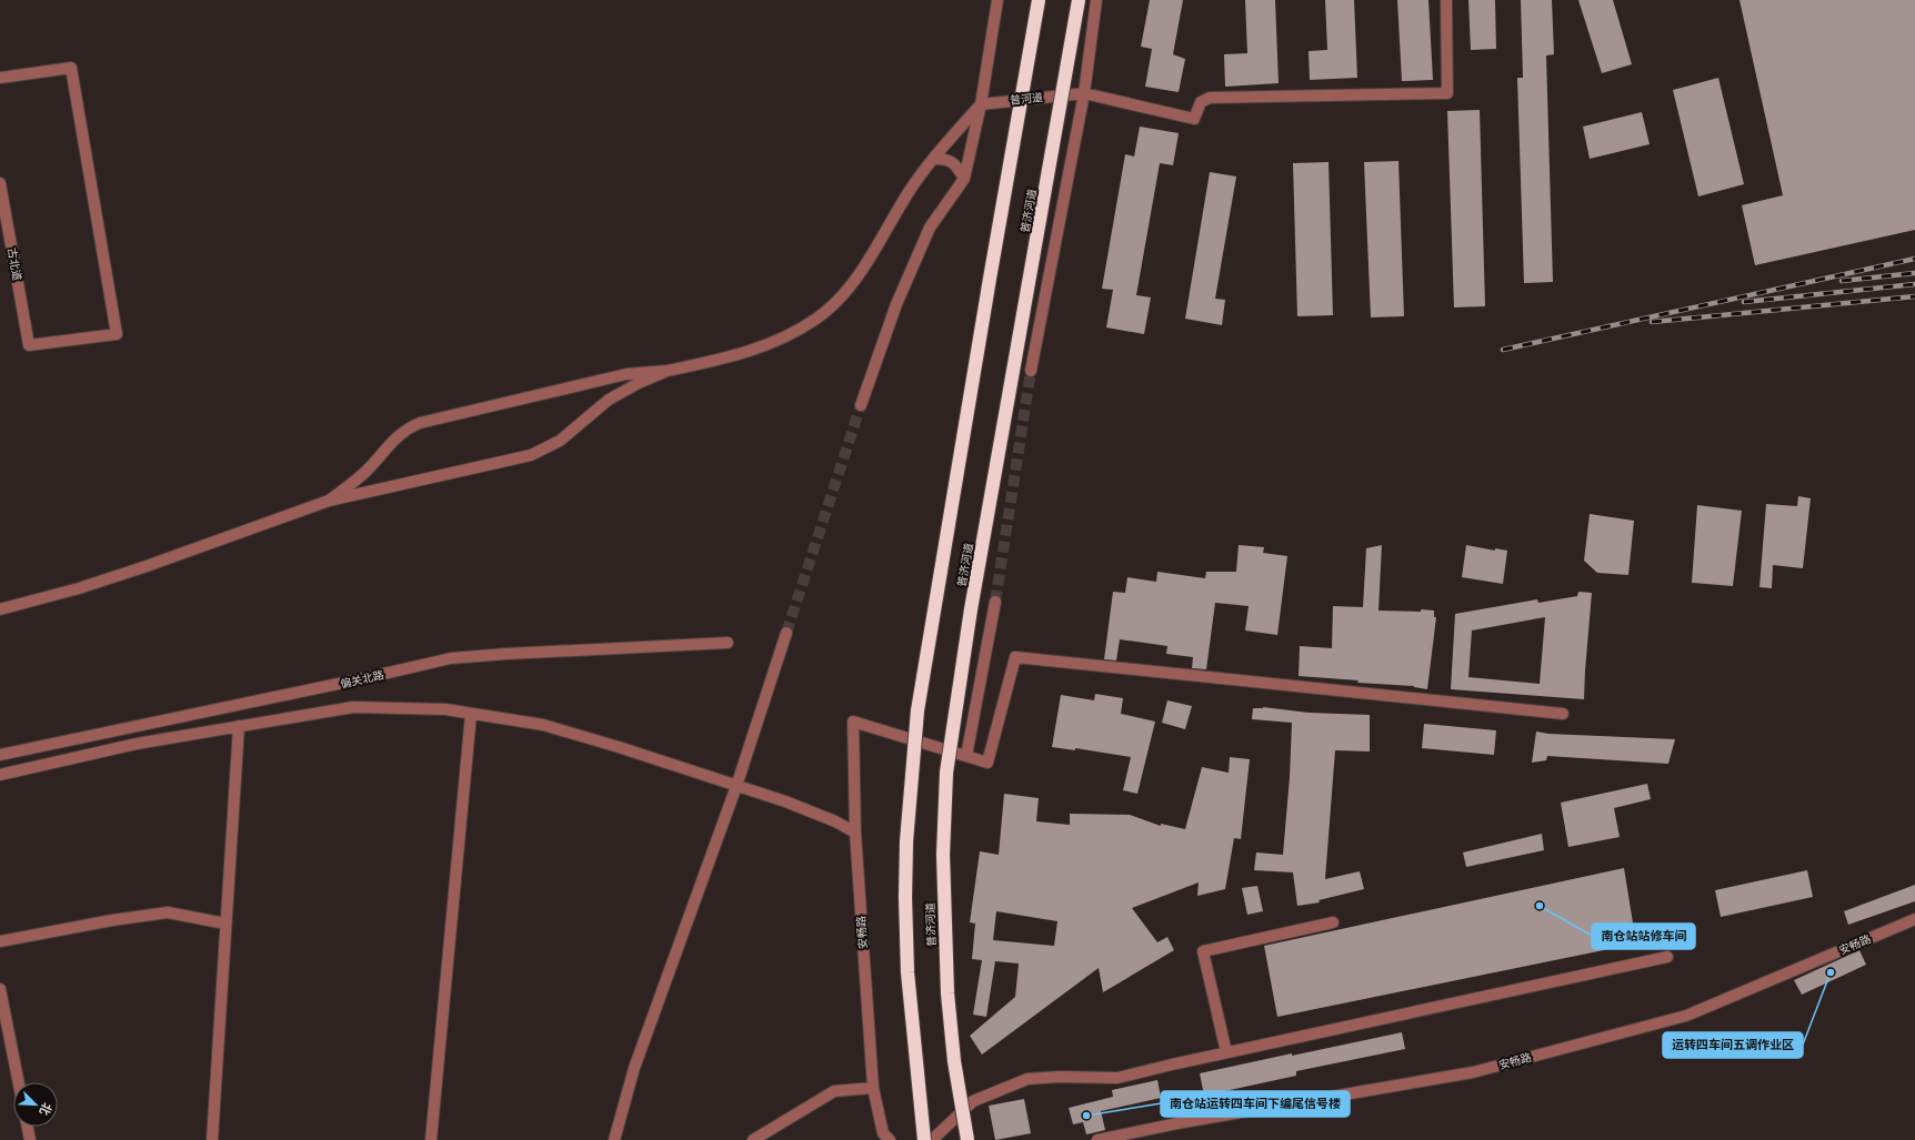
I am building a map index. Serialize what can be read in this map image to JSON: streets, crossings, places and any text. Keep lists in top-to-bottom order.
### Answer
{
  "streets": {
    "highway": ["普济河道"],
    "street": [
      "普河道",
      "古北道",
      "偏关北路",
      "安畅路"
    ]
  },
  "places": ["南仓站站修车间", "运转四车间五调作业区", "南仓站运转四车间下编尾信号楼"],
  "north": "bottom right"
}
